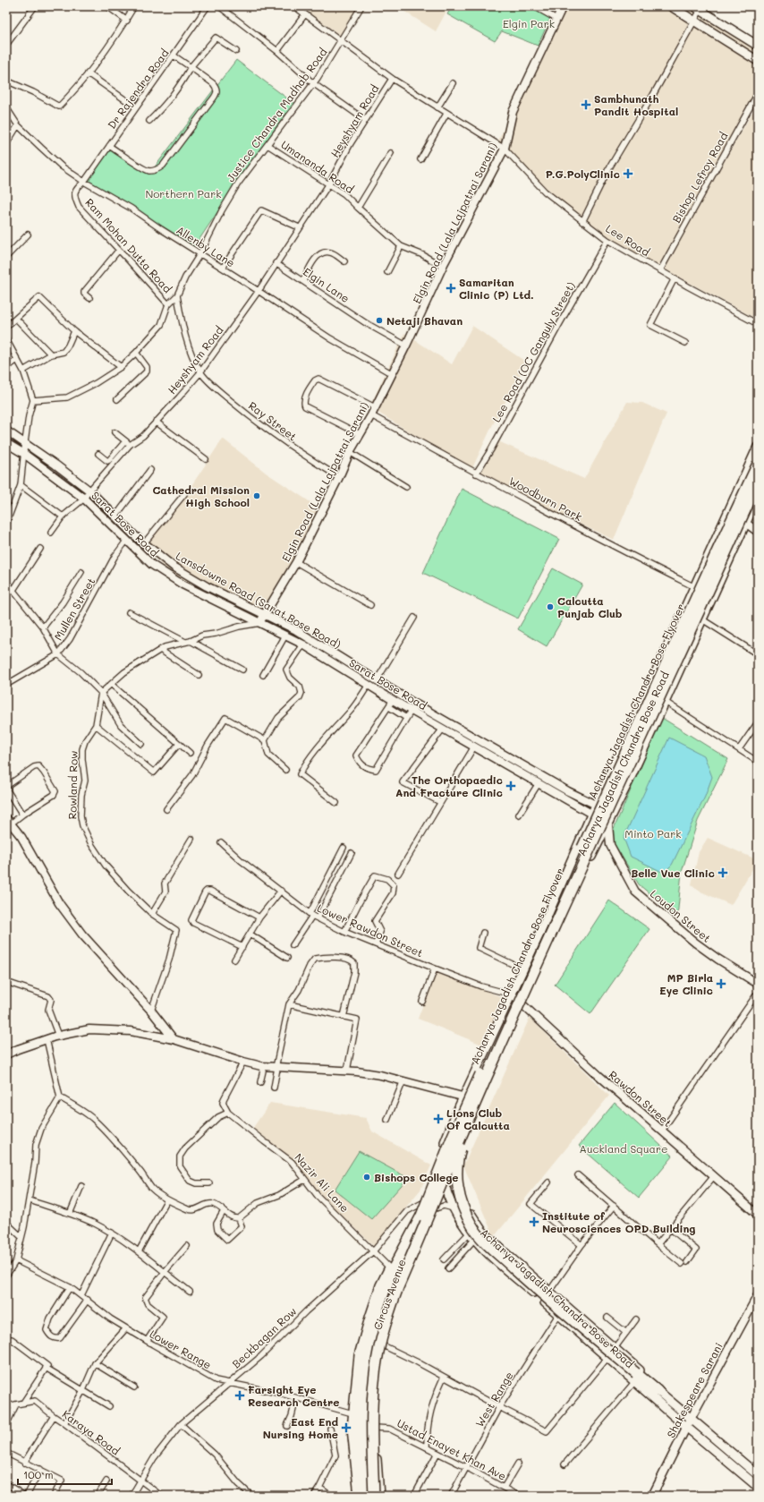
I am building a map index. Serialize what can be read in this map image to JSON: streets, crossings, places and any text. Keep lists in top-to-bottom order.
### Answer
{
  "streets": {
    "highway": ["Acharya Jagadish Chandra Bose Flyover"],
    "main road": [
      "Elgin Road (Lala Lajpatrai Sarani)",
      "Sarat Bose Road",
      "Lansdowne Road (Sarat Bose Road)",
      "Acharya Jagadish Chandra Bose Road",
      "Loudon Street",
      "Rawdon Street",
      "Circus Avenue",
      "Shakespeare Sarani"
    ],
    "street": [
      "Dr Rajendra Road",
      "Justice Chandra Madhab Road",
      "Heyshyam Road",
      "Umananda Road",
      "Bishop Lefroy Road",
      "Lee Road",
      "Ram Mohan Dutta Road",
      "Allenby Lane",
      "Elgin Lane",
      "Lee Road (OC Ganguly Street)",
      "Ray Street",
      "Woodburn Park",
      "Mullen Street",
      "Rowland Row",
      "Lower Rawdon Street",
      "Nazir Ali Lane",
      "Beckbagan Row",
      "Lower Range",
      "West Range",
      "Karaya Road",
      "Ustad Enayet Khan Ave"
    ]
  },
  "crossings": [
    ["Dr Rajendra Road", "Ram Mohan Dutta Road"],
    ["Dr Rajendra Road", "Allenby Lane"],
    ["Justice Chandra Madhab Road", "Umananda Road"],
    ["Justice Chandra Madhab Road", "Lee Road"],
    ["Justice Chandra Madhab Road", "Ram Mohan Dutta Road"],
    ["Justice Chandra Madhab Road", "Allenby Lane"],
    ["Heyshyam Road", "Umananda Road"],
    ["Heyshyam Road", "Lee Road"],
    ["Heyshyam Road", "Ram Mohan Dutta Road"],
    ["Heyshyam Road", "Allenby Lane"],
    ["Heyshyam Road", "Elgin Lane"],
    ["Heyshyam Road", "Ray Street"],
    ["Heyshyam Road", "Sarat Bose Road"],
    ["Heyshyam Road", "Lansdowne Road (Sarat Bose Road)"],
    ["Umananda Road", "Elgin Road (Lala Lajpatrai Sarani)"],
    ["Bishop Lefroy Road", "Lee Road"],
    ["Elgin Road (Lala Lajpatrai Sarani)", "Lee Road"],
    ["Elgin Road (Lala Lajpatrai Sarani)", "Allenby Lane"],
    ["Elgin Road (Lala Lajpatrai Sarani)", "Elgin Lane"],
    ["Elgin Road (Lala Lajpatrai Sarani)", "Ray Street"],
    ["Elgin Road (Lala Lajpatrai Sarani)", "Woodburn Park"],
    ["Elgin Road (Lala Lajpatrai Sarani)", "Lansdowne Road (Sarat Bose Road)"],
    ["Lee Road", "Lee Road (OC Ganguly Street)"],
    ["Ram Mohan Dutta Road", "Allenby Lane"],
    ["Ram Mohan Dutta Road", "Ray Street"],
    ["Lee Road (OC Ganguly Street)", "Woodburn Park"],
    ["Woodburn Park", "Acharya Jagadish Chandra Bose Road"],
    ["Sarat Bose Road", "Mullen Street"],
    ["Sarat Bose Road", "Acharya Jagadish Chandra Bose Road"],
    ["Sarat Bose Road", "Loudon Street"],
    ["Lansdowne Road (Sarat Bose Road)", "Acharya Jagadish Chandra Bose Road"],
    ["Acharya Jagadish Chandra Bose Flyover", "Circus Avenue"],
    ["Acharya Jagadish Chandra Bose Road", "Loudon Street"],
    ["Acharya Jagadish Chandra Bose Road", "Lower Rawdon Street"],
    ["Acharya Jagadish Chandra Bose Road", "Rawdon Street"],
    ["Acharya Jagadish Chandra Bose Road", "Circus Avenue"],
    ["Acharya Jagadish Chandra Bose Road", "Shakespeare Sarani"],
    ["Acharya Jagadish Chandra Bose Road", "West Range"],
    ["Lower Rawdon Street", "Rawdon Street"],
    ["Nazir Ali Lane", "Circus Avenue"],
    ["Nazir Ali Lane", "Beckbagan Row"],
    ["Circus Avenue", "Beckbagan Row"],
    ["Circus Avenue", "Lower Range"],
    ["Circus Avenue", "Ustad Enayet Khan Ave"],
    ["Beckbagan Row", "Lower Range"],
    ["Beckbagan Row", "Karaya Road"],
    ["West Range", "Ustad Enayet Khan Ave"]
  ],
  "parks": [
    "Elgin Park",
    "Northern Park",
    "Minto Park",
    "Auckland Square"
  ],
  "places": {
    "health": [
      "Sambhunath Pandit Hospital",
      "P.G.PolyClinic",
      "Samaritan Clinic (P) Ltd.",
      "The Orthopaedic And Fracture Clinic",
      "Belle Vue Clinic",
      "MP Birla Eye Clinic",
      "Lions Club Of Calcutta",
      "Institute of Neurosciences OPD Building",
      "Farsight Eye Research Centre",
      "East End Nursing Home"
    ],
    "other": [
      "Netaji Bhavan",
      "Cathedral Mission High School",
      "Calcutta Punjab Club",
      "Bishops College"
    ]
  },
  "scale_bar": "100 m"
}
